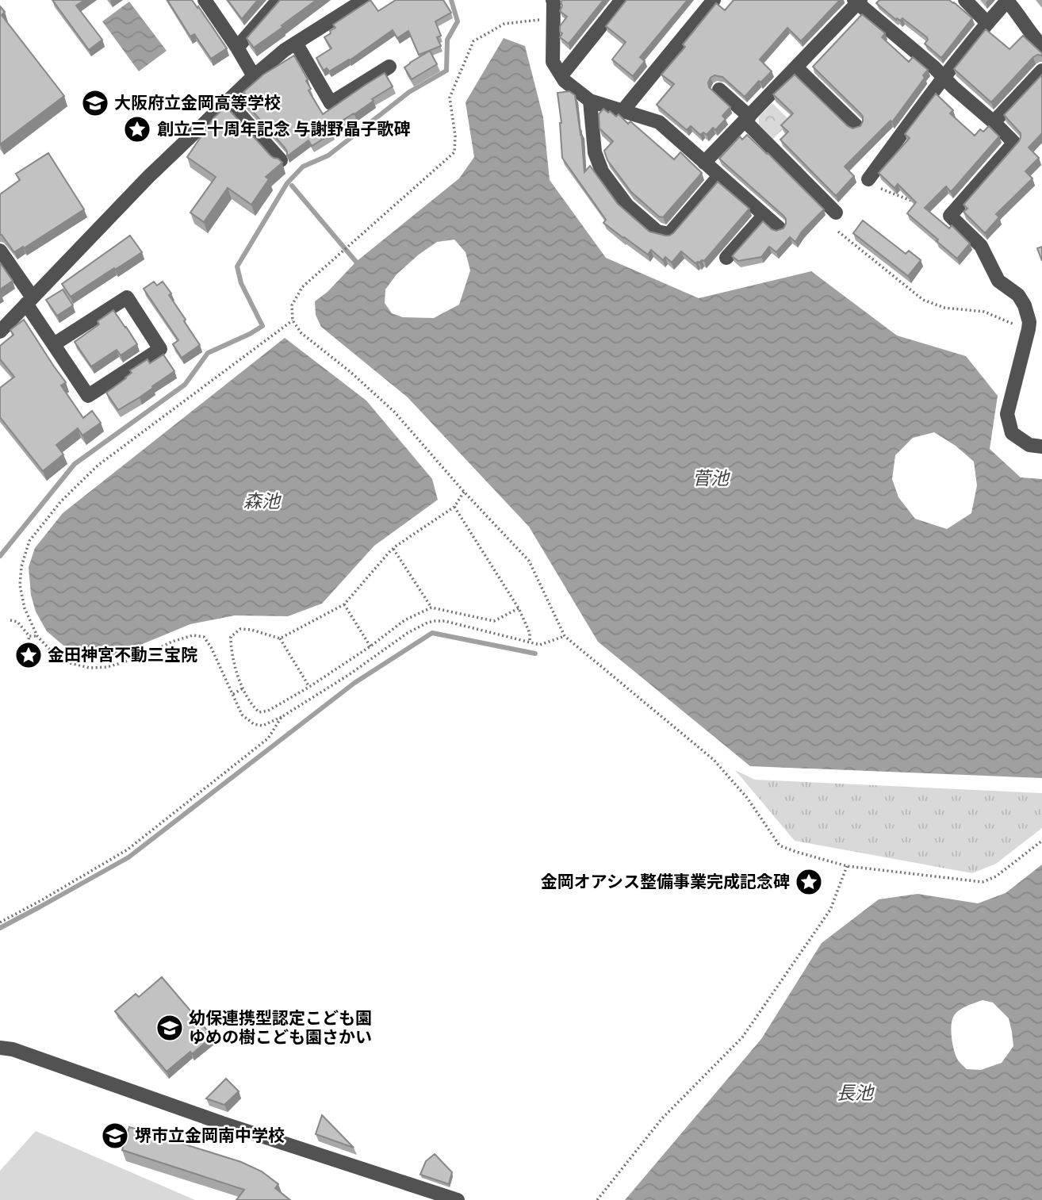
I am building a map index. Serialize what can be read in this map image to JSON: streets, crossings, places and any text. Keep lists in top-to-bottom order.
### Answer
{
  "water": ["菅池", "森池", "長池"],
  "places": {
    "school or university": ["大阪府立金岡高等学校", "幼保連携型認定こども園 ゆめの樹こども園さかい", "堺市立金岡南中学校"],
    "place": ["創立三十周年記念 与謝野晶子歌碑", "金田神宮不動三宝院", "金岡オアシス整備事業完成記念碑"]
  }
}
